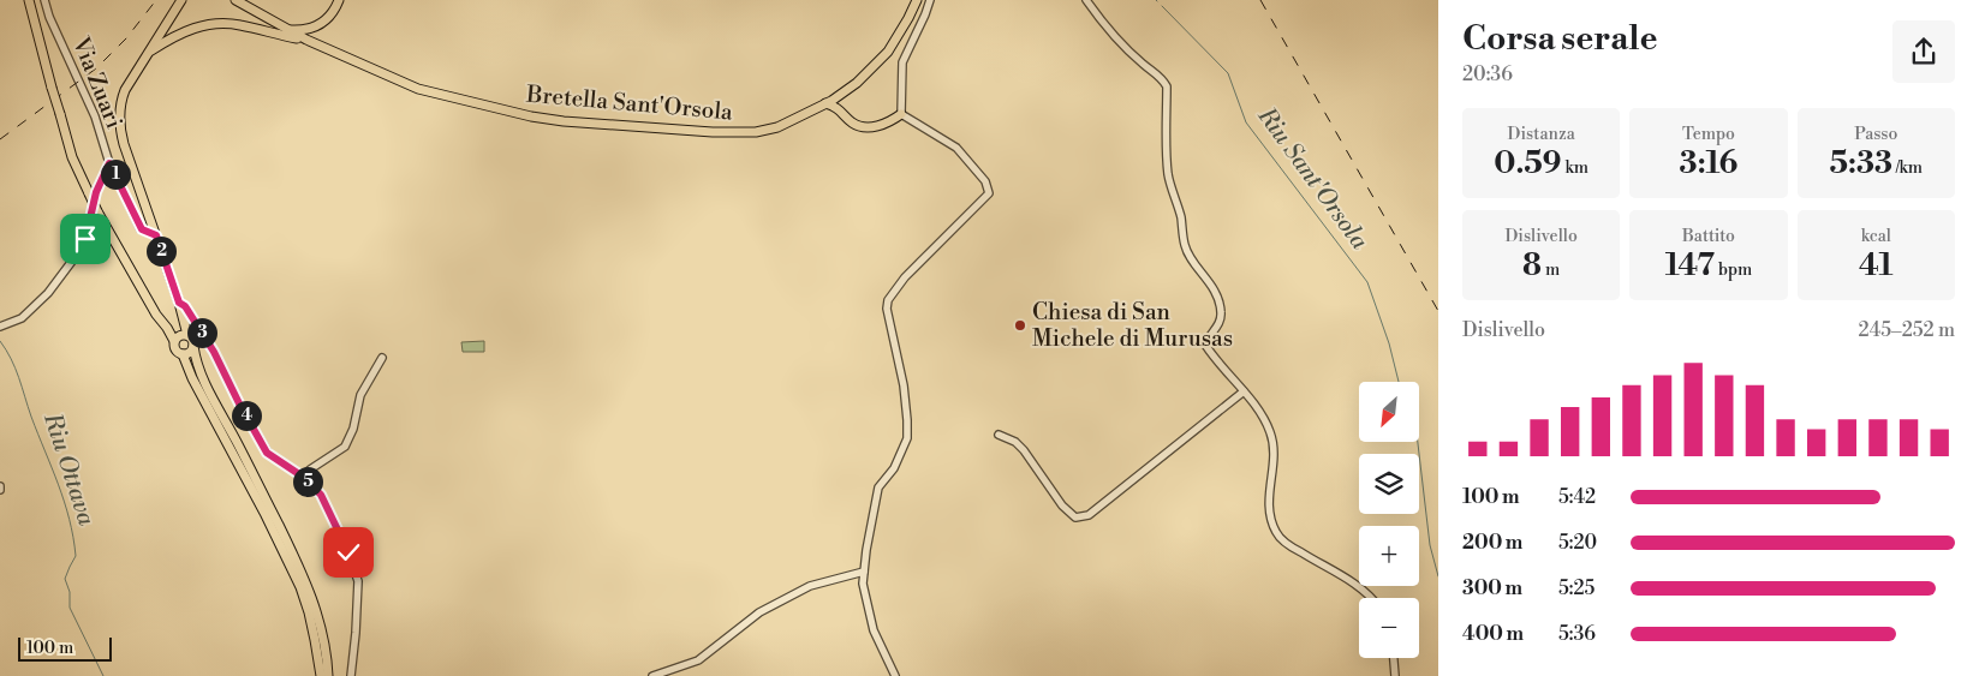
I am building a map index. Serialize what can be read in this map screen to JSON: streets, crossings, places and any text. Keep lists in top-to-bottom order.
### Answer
{
  "streets": {
    "main road": ["Bretella Sant'Orsola"],
    "street": ["Via Zuari"]
  },
  "water": ["Riu Sant'Orsola", "Riu Ottava"],
  "places": ["Chiesa di San Michele di Murusas"],
  "scale_bar": "100 m",
  "north": "bottom left",
  "page": {
    "heading": ["Corsa serale", "20:36"],
    "stats": [
      ["Distanza", "0.59 km"],
      ["Tempo", "3:16"],
      ["Passo", "5:33 /km"],
      ["Dislivello", "8 m"],
      ["Battito", "147 bpm"],
      ["kcal", "41"]
    ],
    "pins": [
      "1",
      "2",
      "3",
      "4",
      "5"
    ],
    "chart": ["Dislivello", "245–252 m"],
    "map_buttons": ["+", "−"],
    "list": [
      {
        "name": "100 m",
        "note": "5:42"
      },
      {
        "name": "200 m",
        "note": "5:20"
      },
      {
        "name": "300 m",
        "note": "5:25"
      },
      {
        "name": "400 m",
        "note": "5:36"
      }
    ],
    "scale": "100 m"
  }
}
